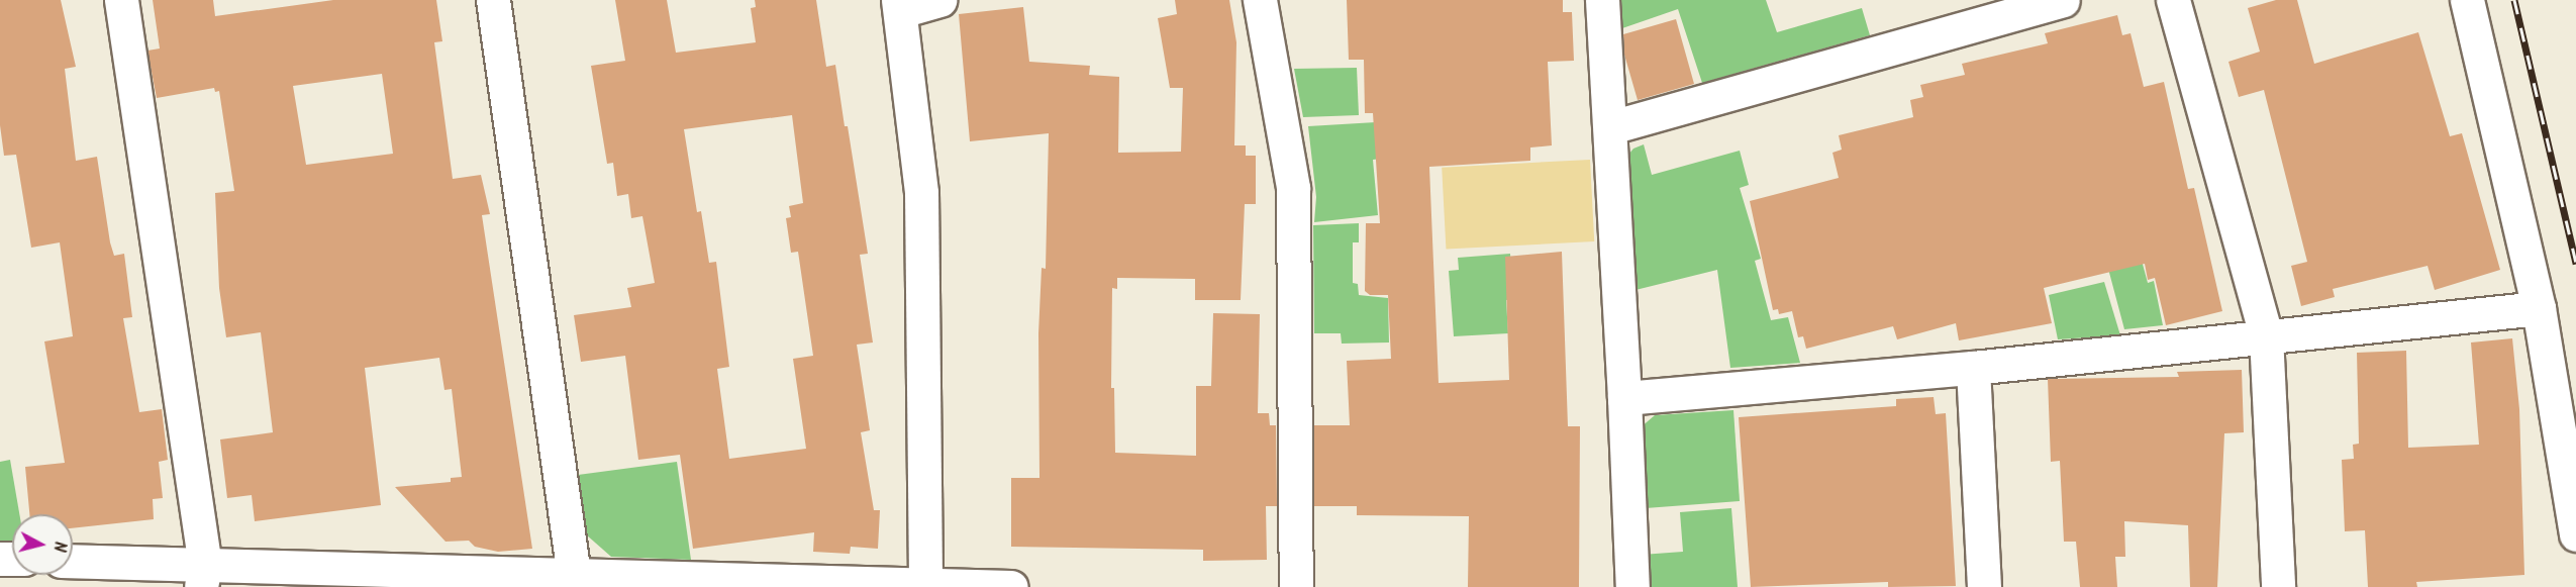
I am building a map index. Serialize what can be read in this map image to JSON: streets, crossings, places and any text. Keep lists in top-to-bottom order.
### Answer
{
  "north": "right"
}
